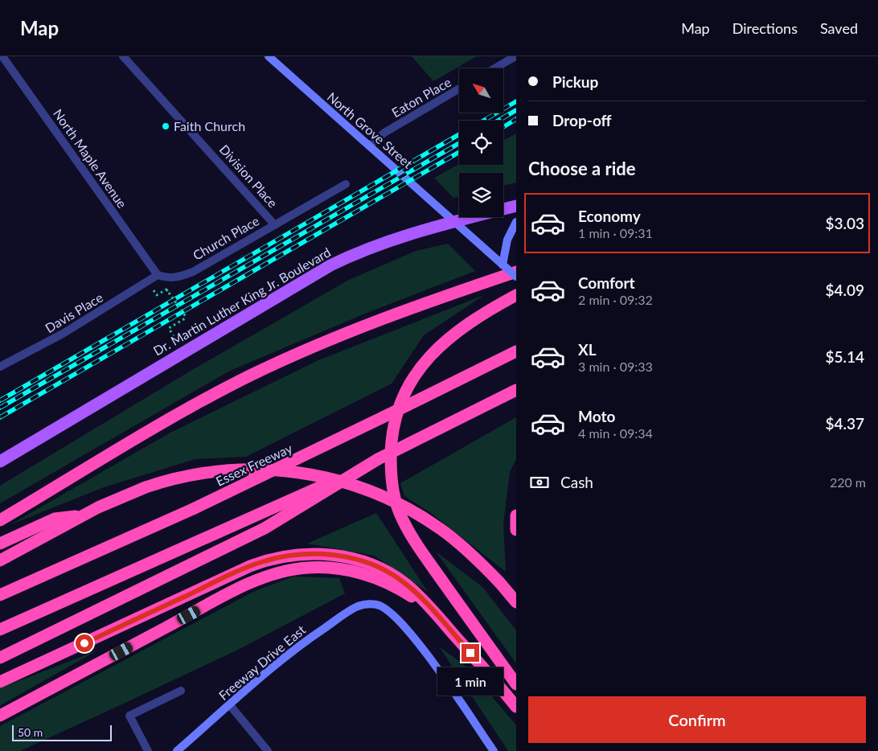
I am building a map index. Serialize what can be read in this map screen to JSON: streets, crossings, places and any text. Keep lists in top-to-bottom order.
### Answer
{
  "streets": {
    "highway": ["Essex Freeway"],
    "main road": ["Dr. Martin Luther King Jr. Boulevard"],
    "street": [
      "Eaton Place",
      "North Grove Street",
      "North Maple Avenue",
      "Division Place",
      "Church Place",
      "Davis Place",
      "Freeway Drive East"
    ]
  },
  "crossings": [
    ["Eaton Place", "North Grove Street"],
    ["North Grove Street", "Dr. Martin Luther King Jr. Boulevard"],
    ["North Maple Avenue", "Church Place"],
    ["North Maple Avenue", "Davis Place"],
    ["Division Place", "Church Place"],
    ["Church Place", "Davis Place"]
  ],
  "places": ["Faith Church"],
  "scale_bar": "50 m",
  "north": "top left",
  "page": {
    "header": "Map",
    "nav": ["Map", "Directions", "Saved"],
    "banner": ["Pickup", "Drop-off"],
    "heading": "Choose a ride",
    "list": [
      {
        "name": "Economy",
        "note": "1 min · 09:31",
        "value": "$3.03"
      },
      {
        "name": "Comfort",
        "note": "2 min · 09:32",
        "value": "$4.09"
      },
      {
        "name": "XL",
        "note": "3 min · 09:33",
        "value": "$5.14"
      },
      {
        "name": "Moto",
        "note": "4 min · 09:34",
        "value": "$4.37"
      }
    ],
    "pay": ["Cash", "220 m"],
    "bubble": "1 min",
    "buttons": "Confirm",
    "scale": "50 m"
  }
}
